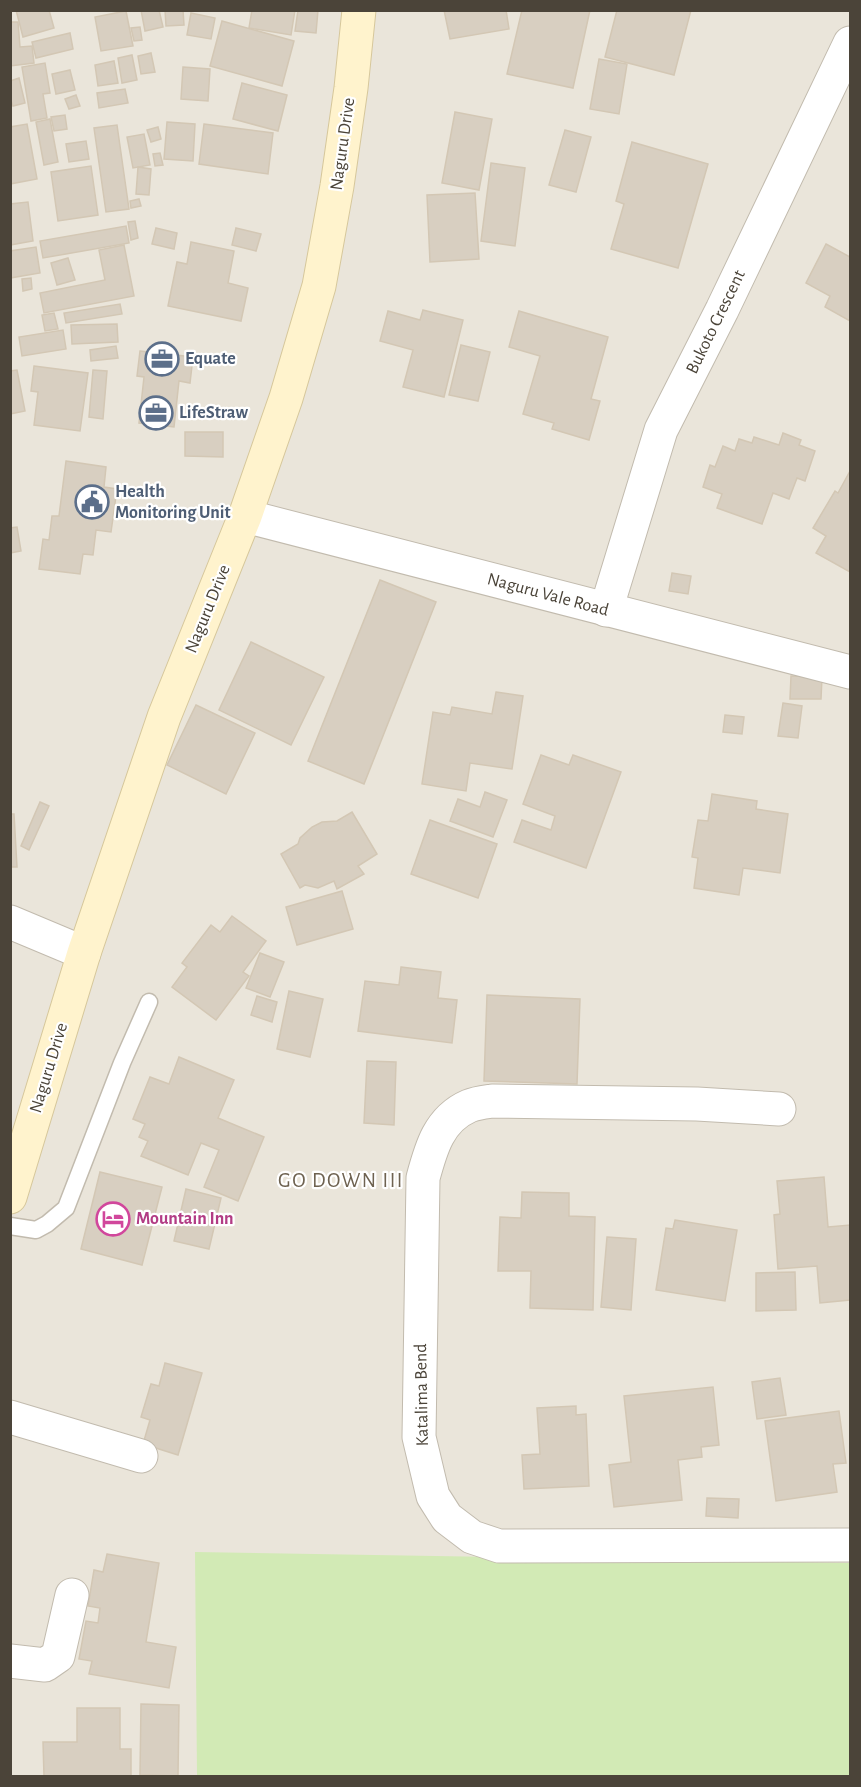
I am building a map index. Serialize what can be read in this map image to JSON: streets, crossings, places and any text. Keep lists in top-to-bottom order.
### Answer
{
  "streets": {
    "street": [
      "Naguru Drive",
      "Bukoto Crescent",
      "Naguru Vale Road",
      "Katalima Bend"
    ]
  },
  "crossings": [
    ["Naguru Drive", "Naguru Vale Road"],
    ["Bukoto Crescent", "Naguru Vale Road"]
  ],
  "districts": ["GO DOWN III"],
  "places": {
    "office": ["Equate", "LifeStraw"],
    "public building": ["Health Monitoring Unit"],
    "hotel": ["Mountain Inn"]
  }
}
